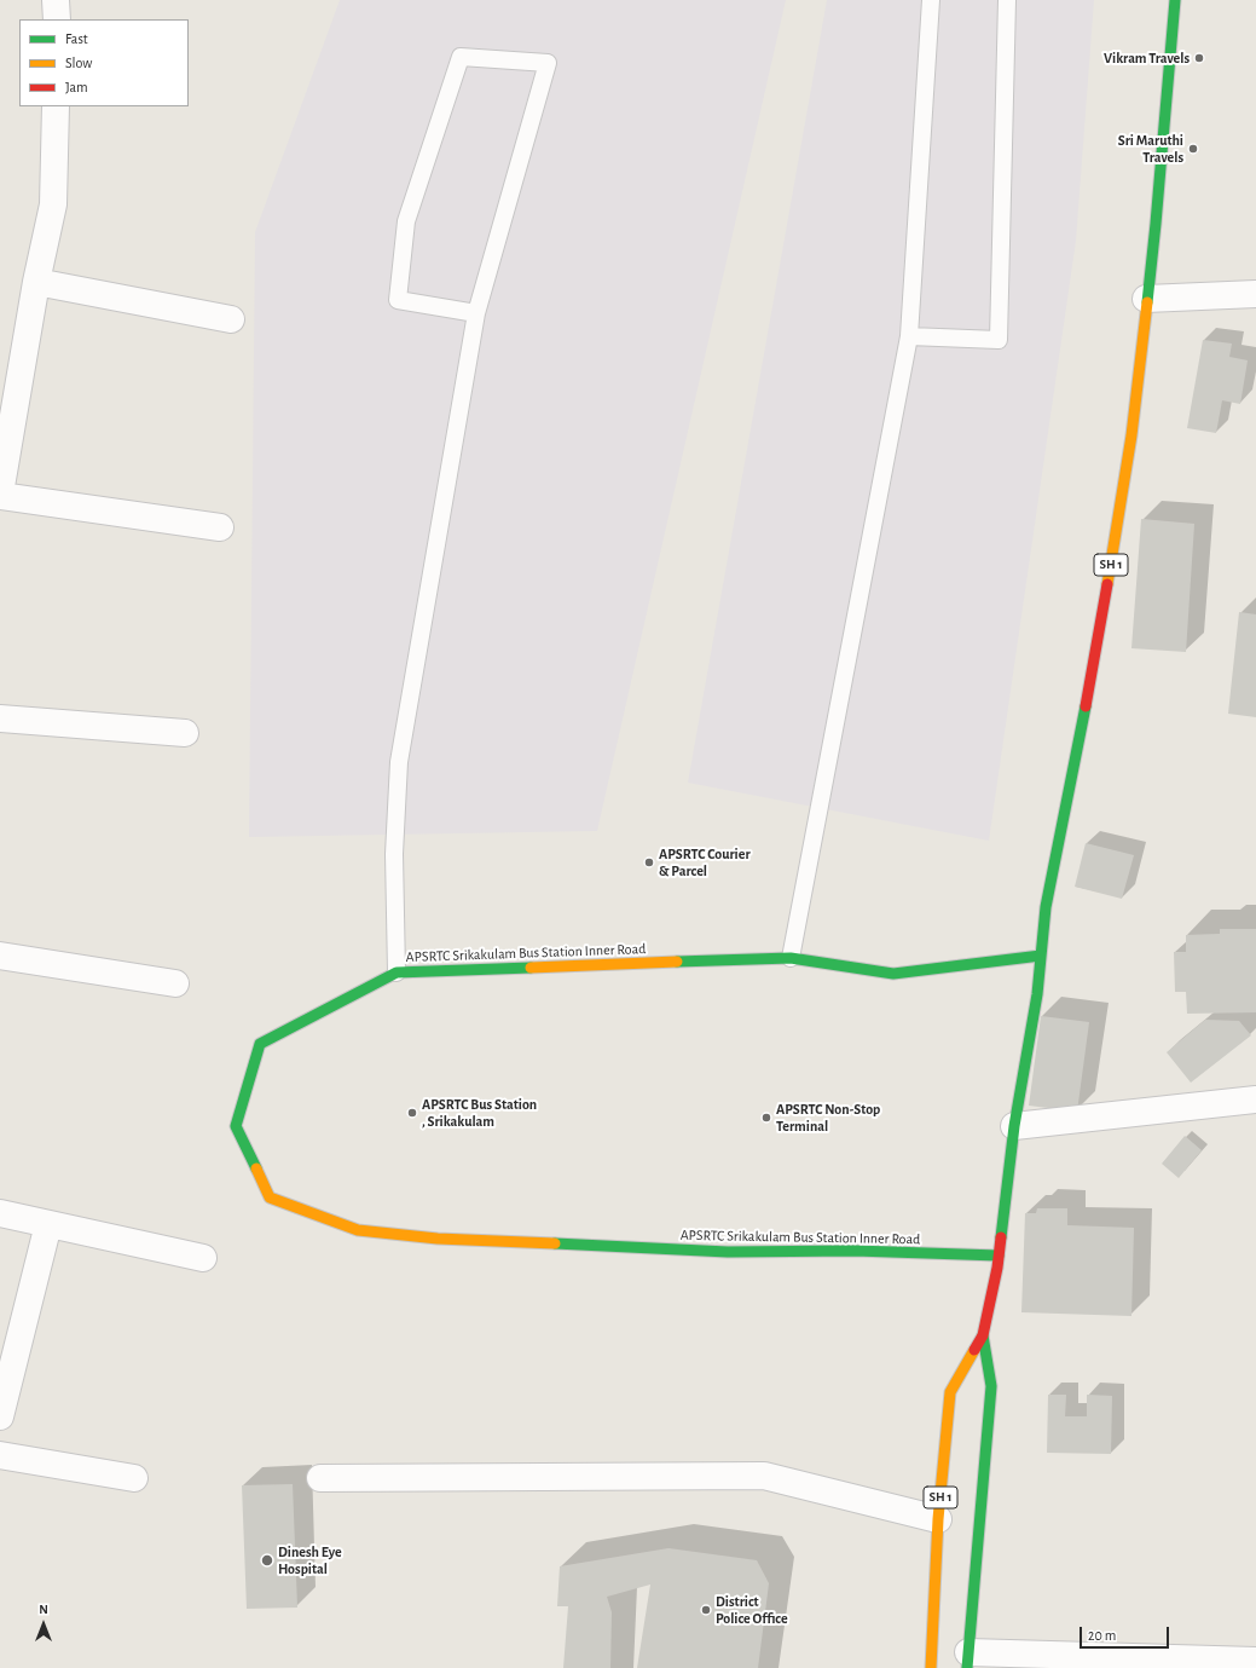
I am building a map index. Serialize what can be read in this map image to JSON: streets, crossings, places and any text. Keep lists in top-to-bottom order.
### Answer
{
  "streets": {
    "main road": ["SH 1", "APSRTC Srikakulam Bus Station Inner Road"]
  },
  "crossings": [
    ["SH 1", "APSRTC Srikakulam Bus Station Inner Road"]
  ],
  "places": [
    "Vikram Travels",
    "Sri Maruthi Travels",
    "APSRTC Courier & Parcel",
    "APSRTC Bus Station , Srikakulam",
    "APSRTC Non-Stop Terminal",
    "Dinesh Eye Hospital",
    "District Police Office"
  ],
  "legend": ["Fast", "Slow", "Jam"],
  "scale_bar": "20 m",
  "north": "top"
}
